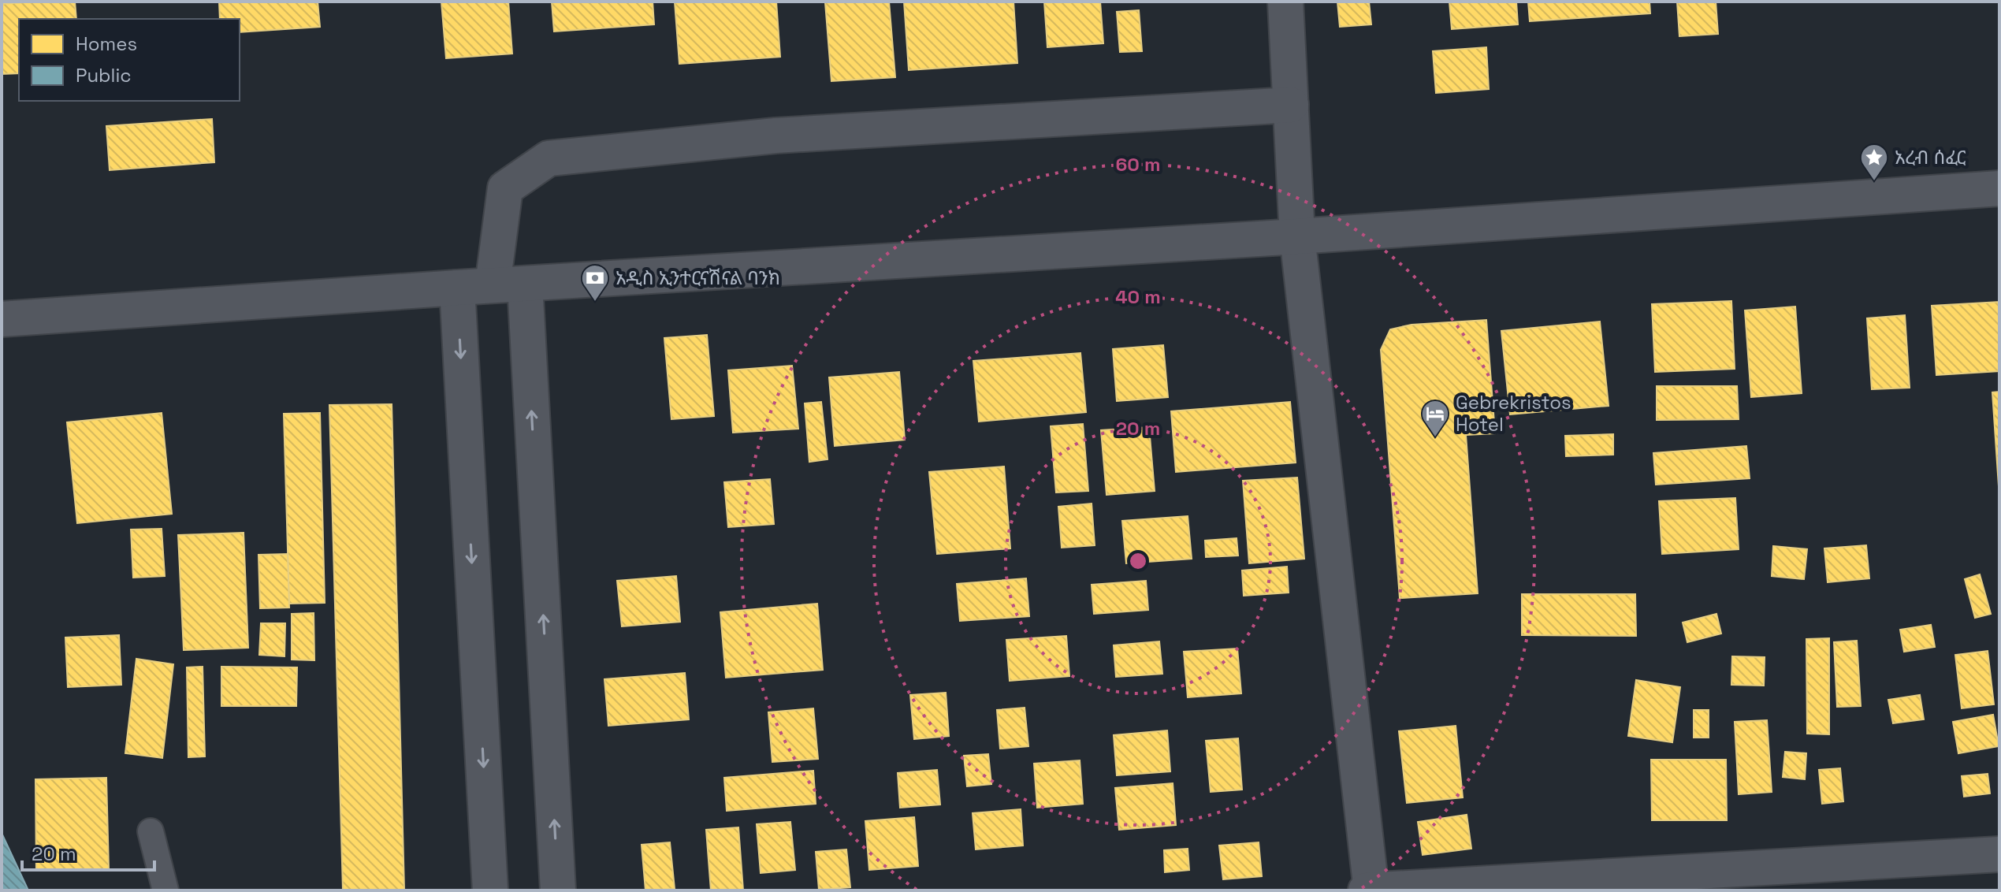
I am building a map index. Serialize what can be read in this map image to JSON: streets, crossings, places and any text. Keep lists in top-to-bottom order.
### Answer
{
  "places": {
    "place": ["አረብ ሰፈር"],
    "bank": ["አዲስ ኢንተርናሽናል ባንክ"],
    "hotel": ["Gebrekristos Hotel"]
  },
  "legend": ["Homes", "Public"],
  "scale_bar": "20 m",
  "rings": ["60 m", "40 m", "20 m"]
}
